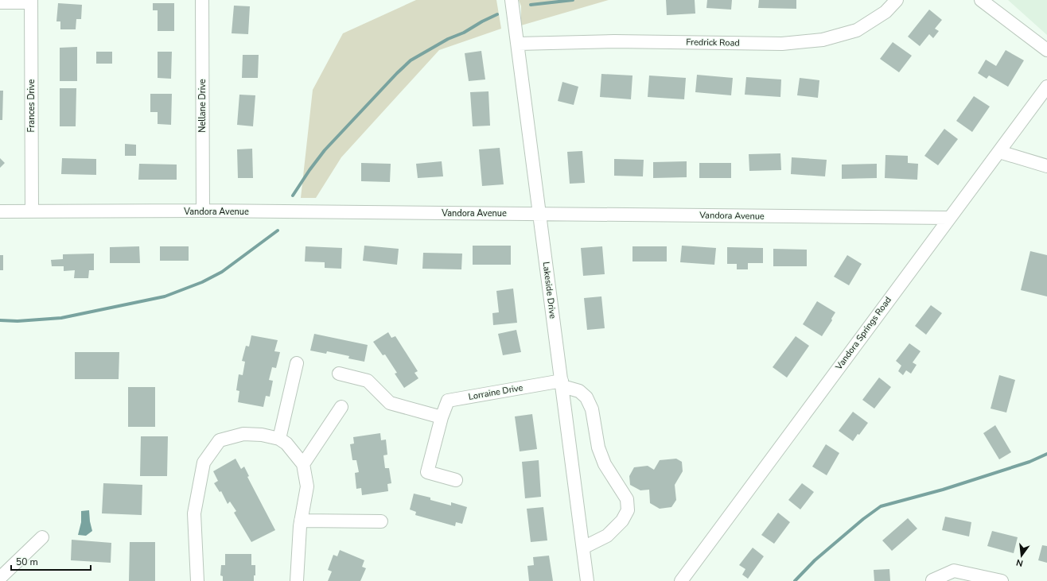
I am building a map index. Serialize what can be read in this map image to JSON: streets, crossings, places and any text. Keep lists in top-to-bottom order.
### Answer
{
  "streets": {
    "street": [
      "Fredrick Road",
      "Frances Drive",
      "Nellane Drive",
      "Vandora Avenue",
      "Lakeside Drive",
      "Vandora Springs Road",
      "Lorraine Drive"
    ]
  },
  "crossings": [
    ["Fredrick Road", "Lakeside Drive"],
    ["Frances Drive", "Vandora Avenue"],
    ["Nellane Drive", "Vandora Avenue"],
    ["Vandora Avenue", "Lakeside Drive"],
    ["Vandora Avenue", "Vandora Springs Road"],
    ["Lakeside Drive", "Lorraine Drive"]
  ],
  "scale_bar": "50 m",
  "north": "bottom"
}
